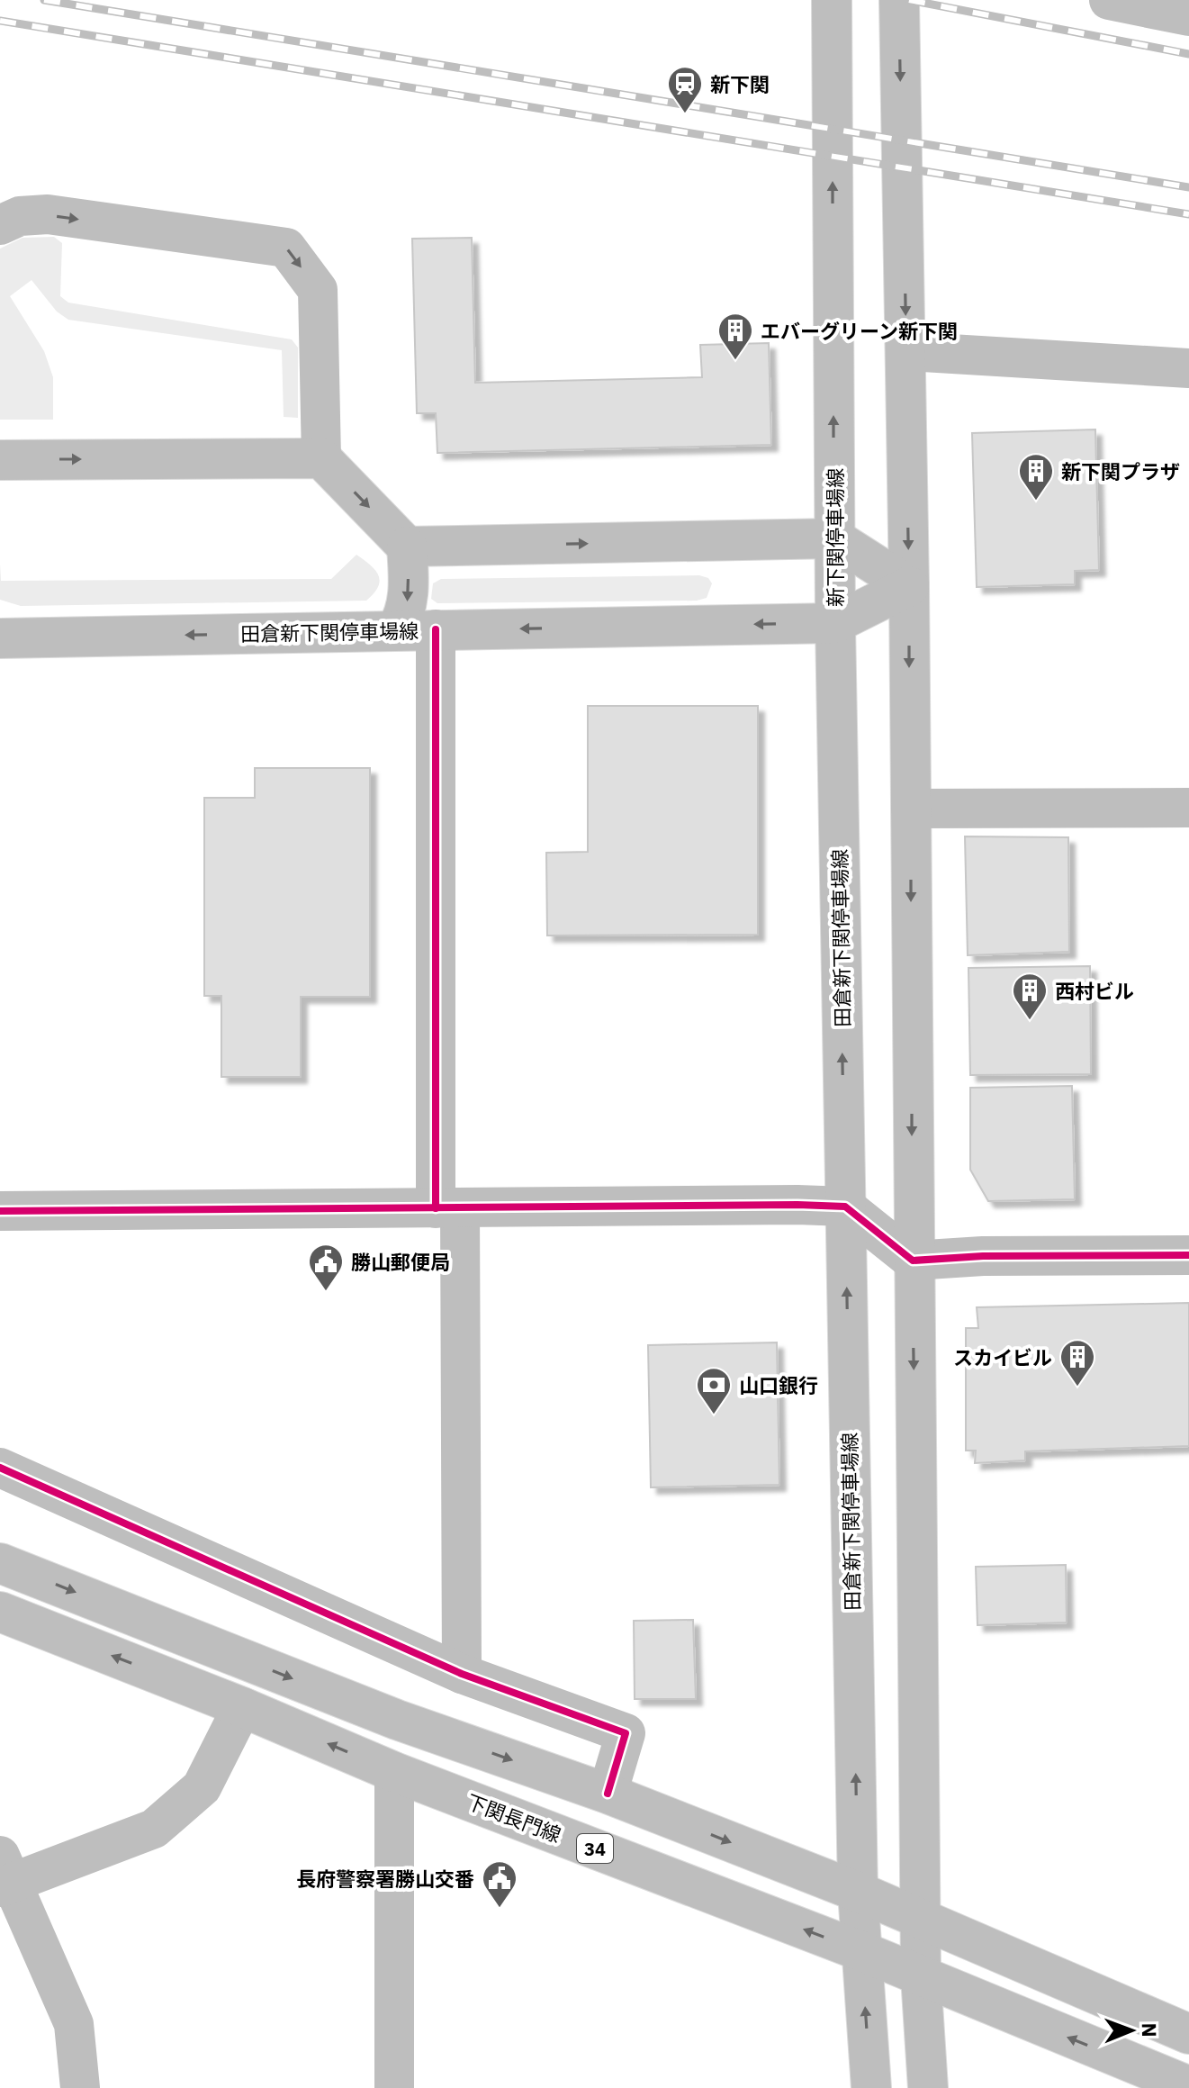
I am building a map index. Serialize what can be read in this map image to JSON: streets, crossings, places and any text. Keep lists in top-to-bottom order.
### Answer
{
  "streets": {
    "main road": [
      "新下関停車場線",
      "田倉新下関停車場線",
      "下関長門線",
      "34"
    ]
  },
  "crossings": [
    ["新下関停車場線", "田倉新下関停車場線"],
    ["田倉新下関停車場線", "下関長門線"]
  ],
  "places": {
    "station": ["新下関"],
    "building": [
      "エバーグリーン新下関",
      "新下関プラザ",
      "西村ビル",
      "スカイビル"
    ],
    "public building": ["勝山郵便局", "長府警察署勝山交番"],
    "bank": ["山口銀行"]
  },
  "north": "right"
}
